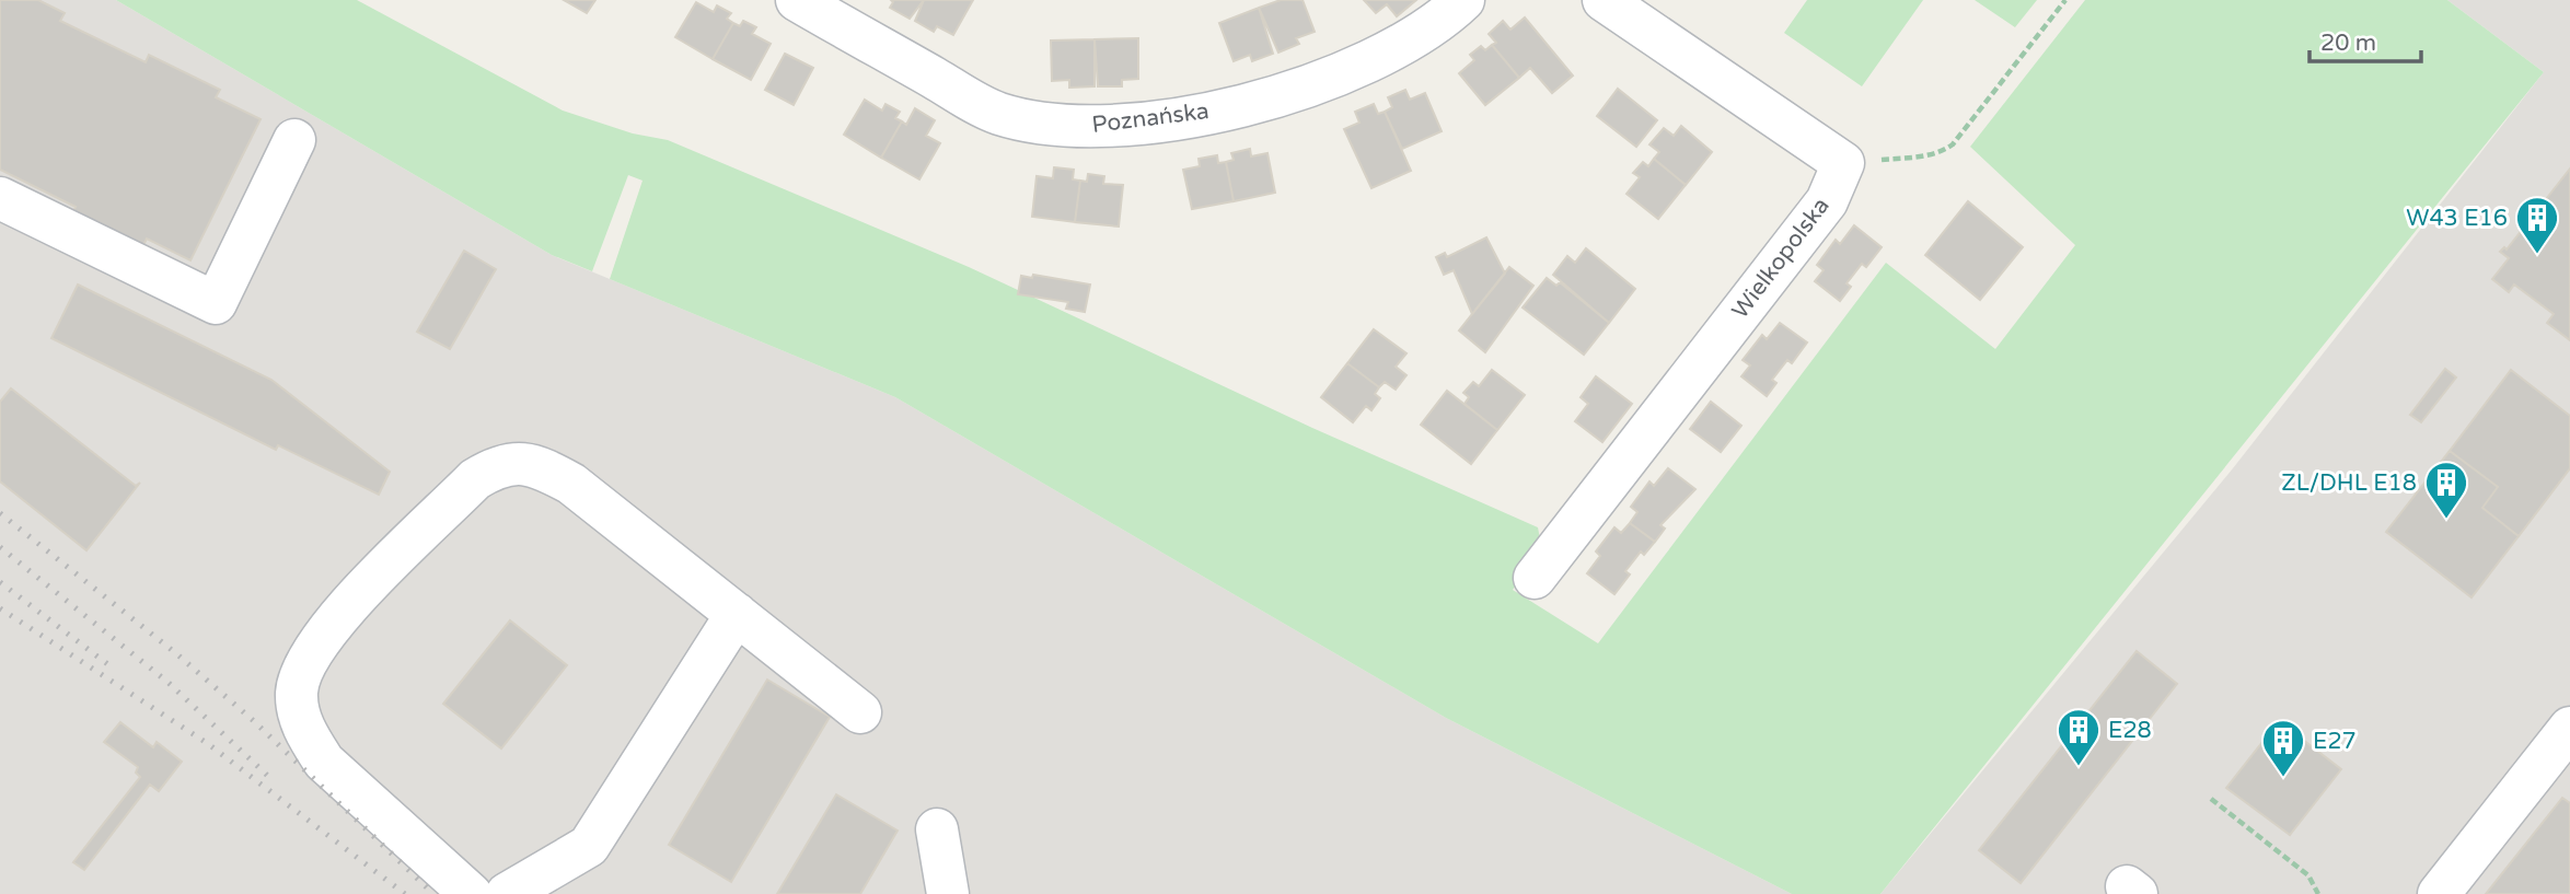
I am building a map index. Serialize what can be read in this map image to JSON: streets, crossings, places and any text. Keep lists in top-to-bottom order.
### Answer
{
  "streets": {
    "street": ["Poznańska", "Wielkopolska"]
  },
  "places": {
    "building": [
      "W43 E16",
      "ZL/DHL E18",
      "E28",
      "E27"
    ]
  },
  "scale_bar": "20 m"
}
